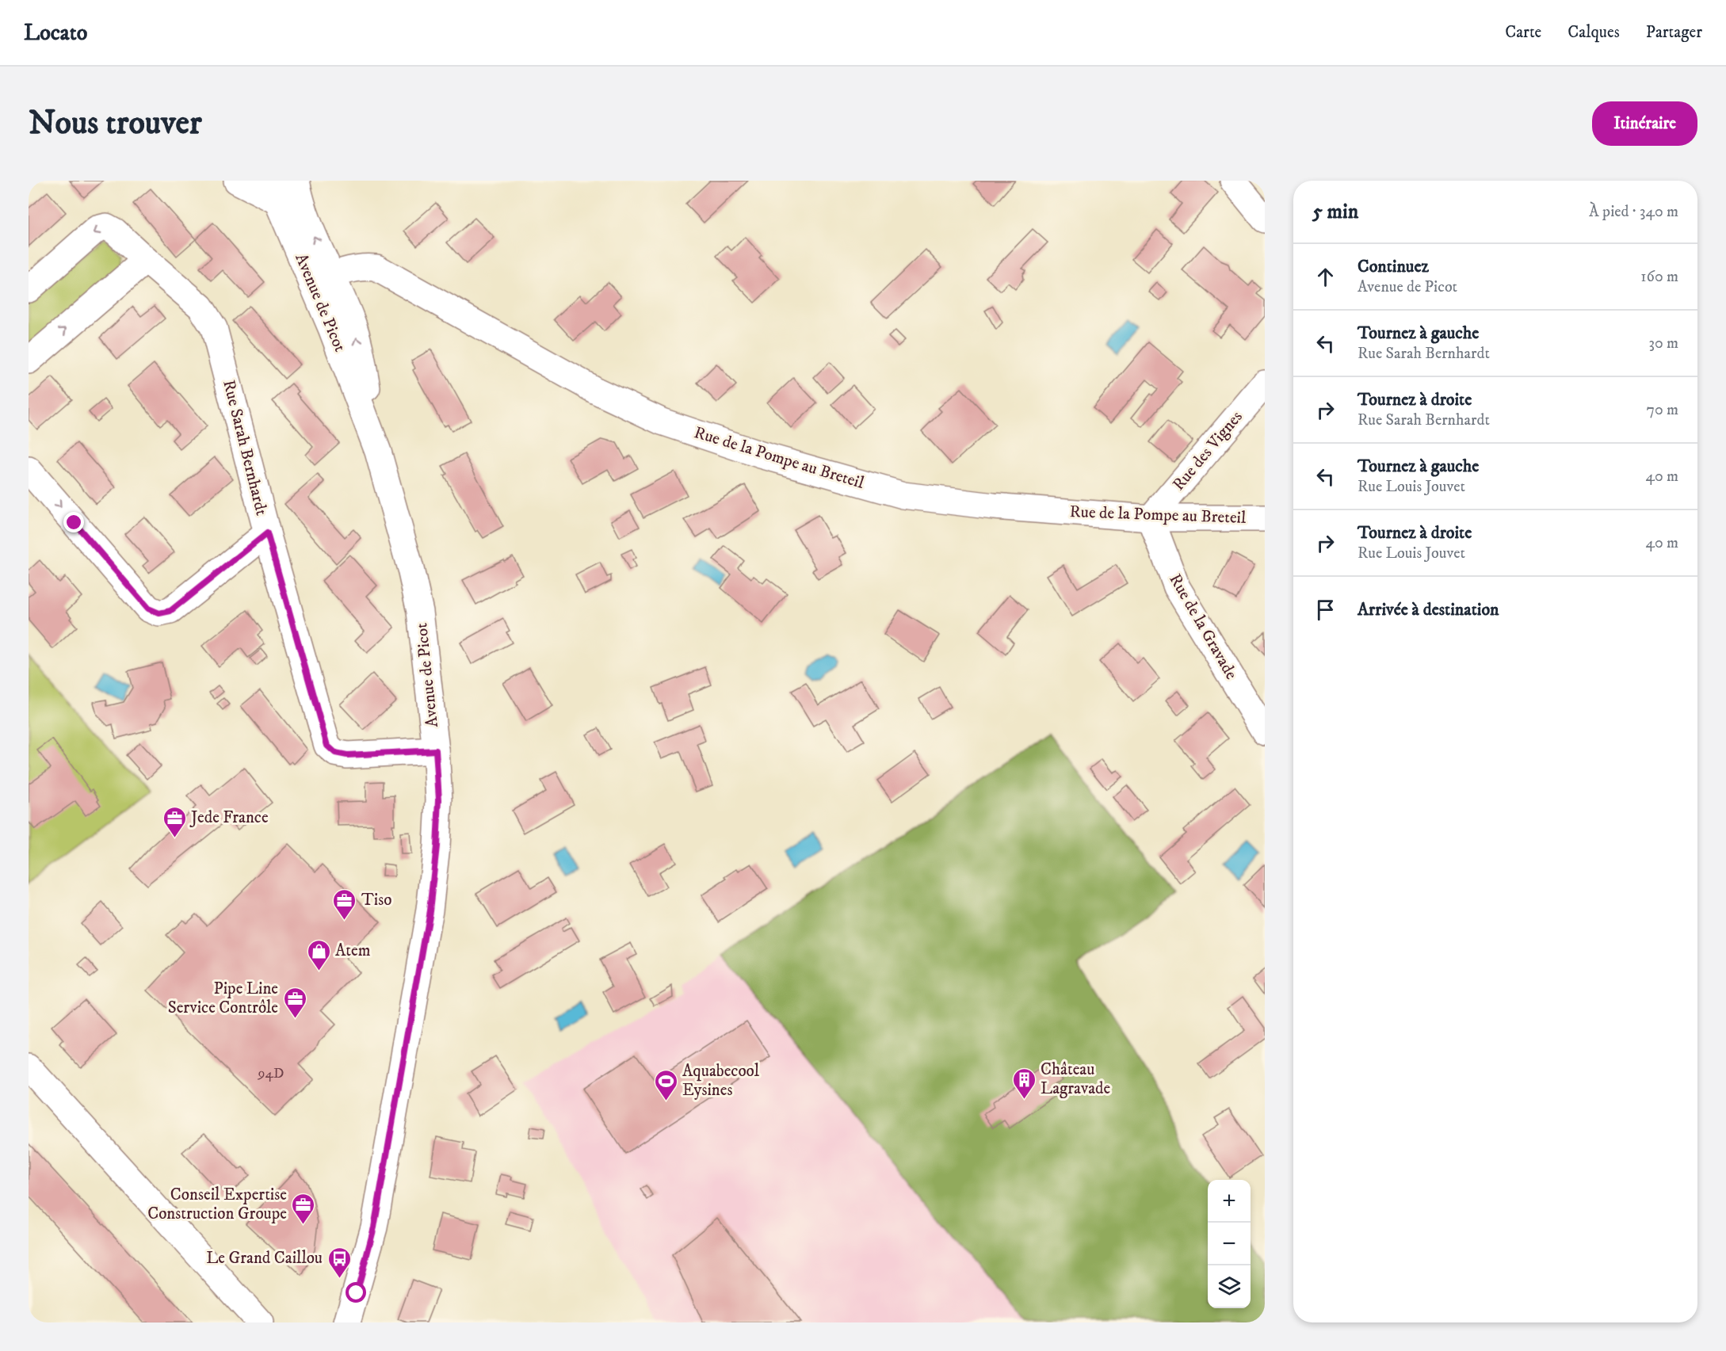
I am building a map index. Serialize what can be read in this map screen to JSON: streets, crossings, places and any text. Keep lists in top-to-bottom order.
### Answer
{
  "streets": {
    "street": [
      "Avenue de Picot",
      "Rue Sarah Bernhardt",
      "Rue des Vignes",
      "Rue de la Pompe au Breteil",
      "Rue de la Gravade"
    ]
  },
  "crossings": [
    ["Avenue de Picot", "Rue Sarah Bernhardt"],
    ["Avenue de Picot", "Rue de la Pompe au Breteil"],
    ["Rue des Vignes", "Rue de la Pompe au Breteil"],
    ["Rue des Vignes", "Rue de la Gravade"],
    ["Rue de la Pompe au Breteil", "Rue de la Gravade"]
  ],
  "places": {
    "office": [
      "Jede France",
      "Tiso",
      "Pipe Line Service Contrôle",
      "Conseil Expertise Construction Groupe"
    ],
    "shop": ["Atem"],
    "building": ["Château Lagravade"],
    "sports": ["Aquabecool Eysines"],
    "bus stop": ["Le Grand Caillou"]
  },
  "house_numbers": ["94D"],
  "page": {
    "header": "Locato",
    "nav": ["Carte", "Calques", "Partager"],
    "buttons": "Itinéraire",
    "title": "Nous trouver",
    "heading": ["5 min", "À pied · 340 m"],
    "list": [
      ["Continuez", "Avenue de Picot", "160 m"],
      ["Tournez à gauche", "Rue Sarah Bernhardt", "30 m"],
      ["Tournez à droite", "Rue Sarah Bernhardt", "70 m"],
      ["Tournez à gauche", "Rue Louis Jouvet", "40 m"],
      ["Tournez à droite", "Rue Louis Jouvet", "40 m"],
      "Arrivée à destination"
    ],
    "map_buttons": ["+", "−"]
  }
}
